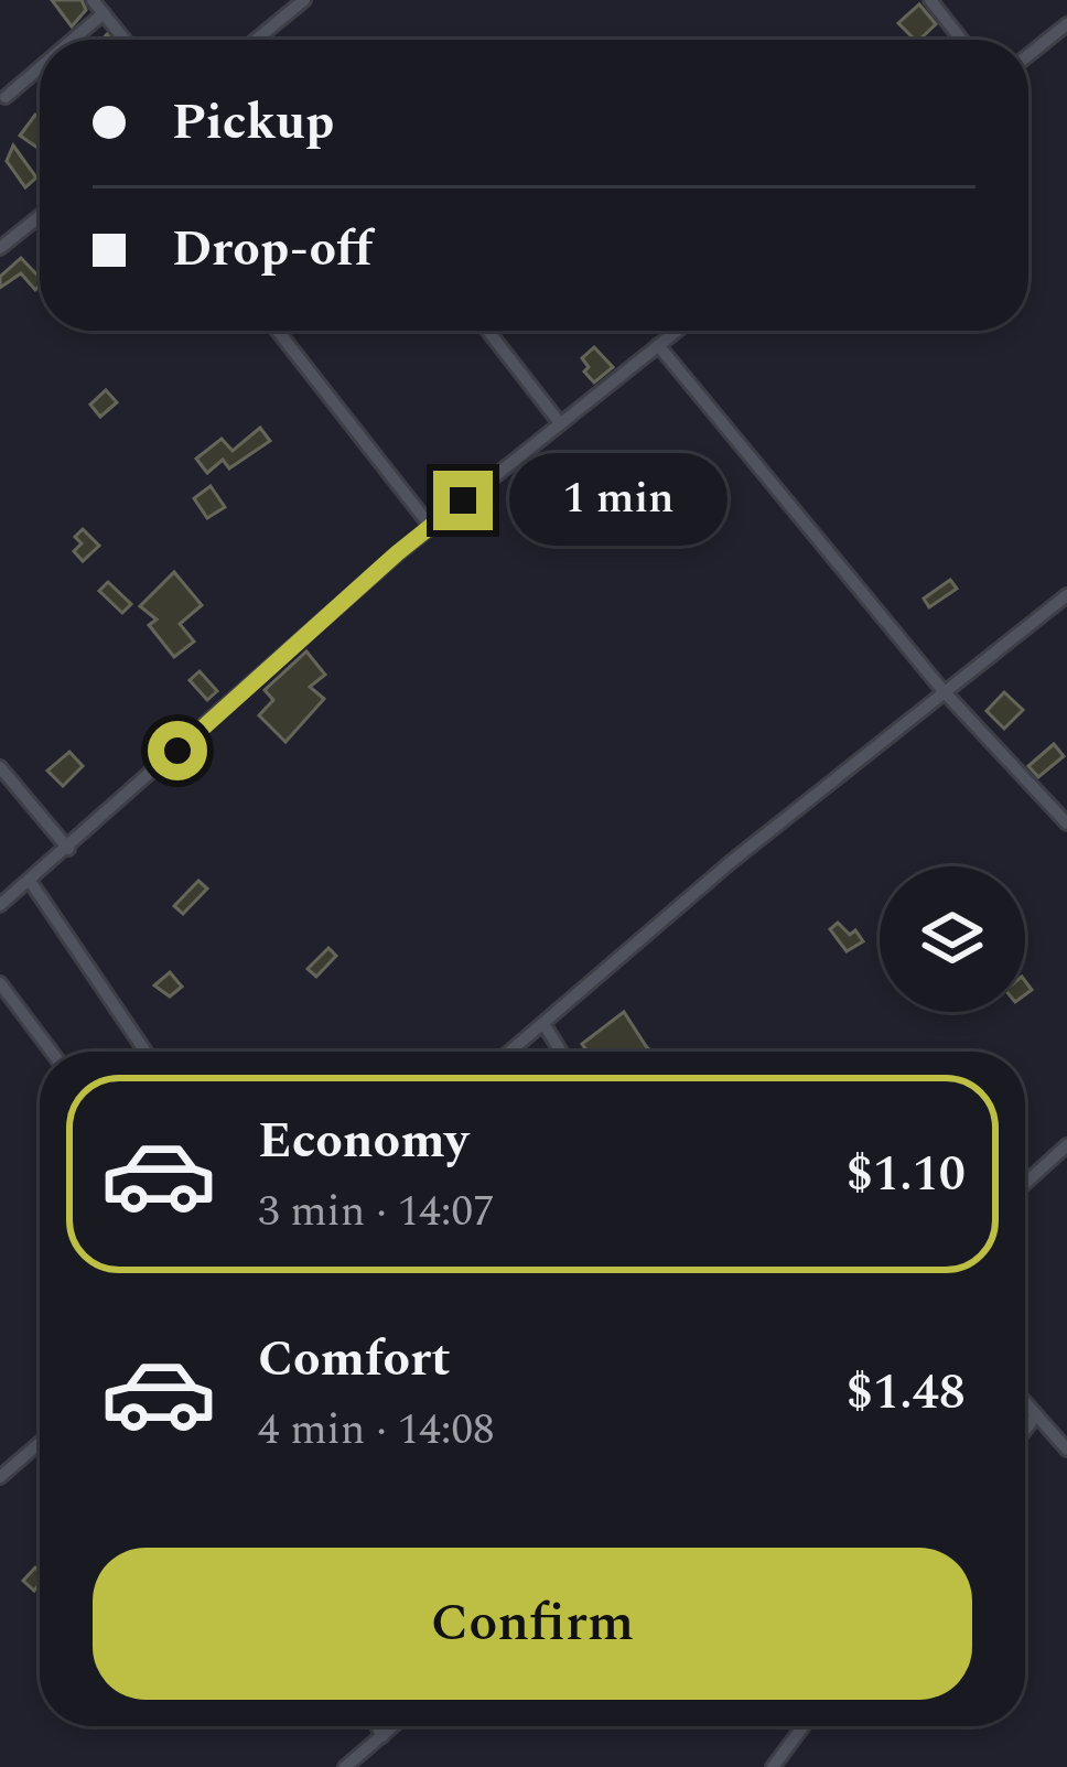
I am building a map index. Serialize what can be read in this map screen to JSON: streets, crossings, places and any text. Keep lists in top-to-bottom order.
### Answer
{
  "page": {
    "banner": ["Pickup", "Drop-off"],
    "bubble": "1 min",
    "list": [
      {
        "name": "Economy",
        "note": "3 min · 14:07",
        "value": "$1.10"
      },
      {
        "name": "Comfort",
        "note": "4 min · 14:08",
        "value": "$1.48"
      }
    ],
    "buttons": "Confirm"
  }
}
